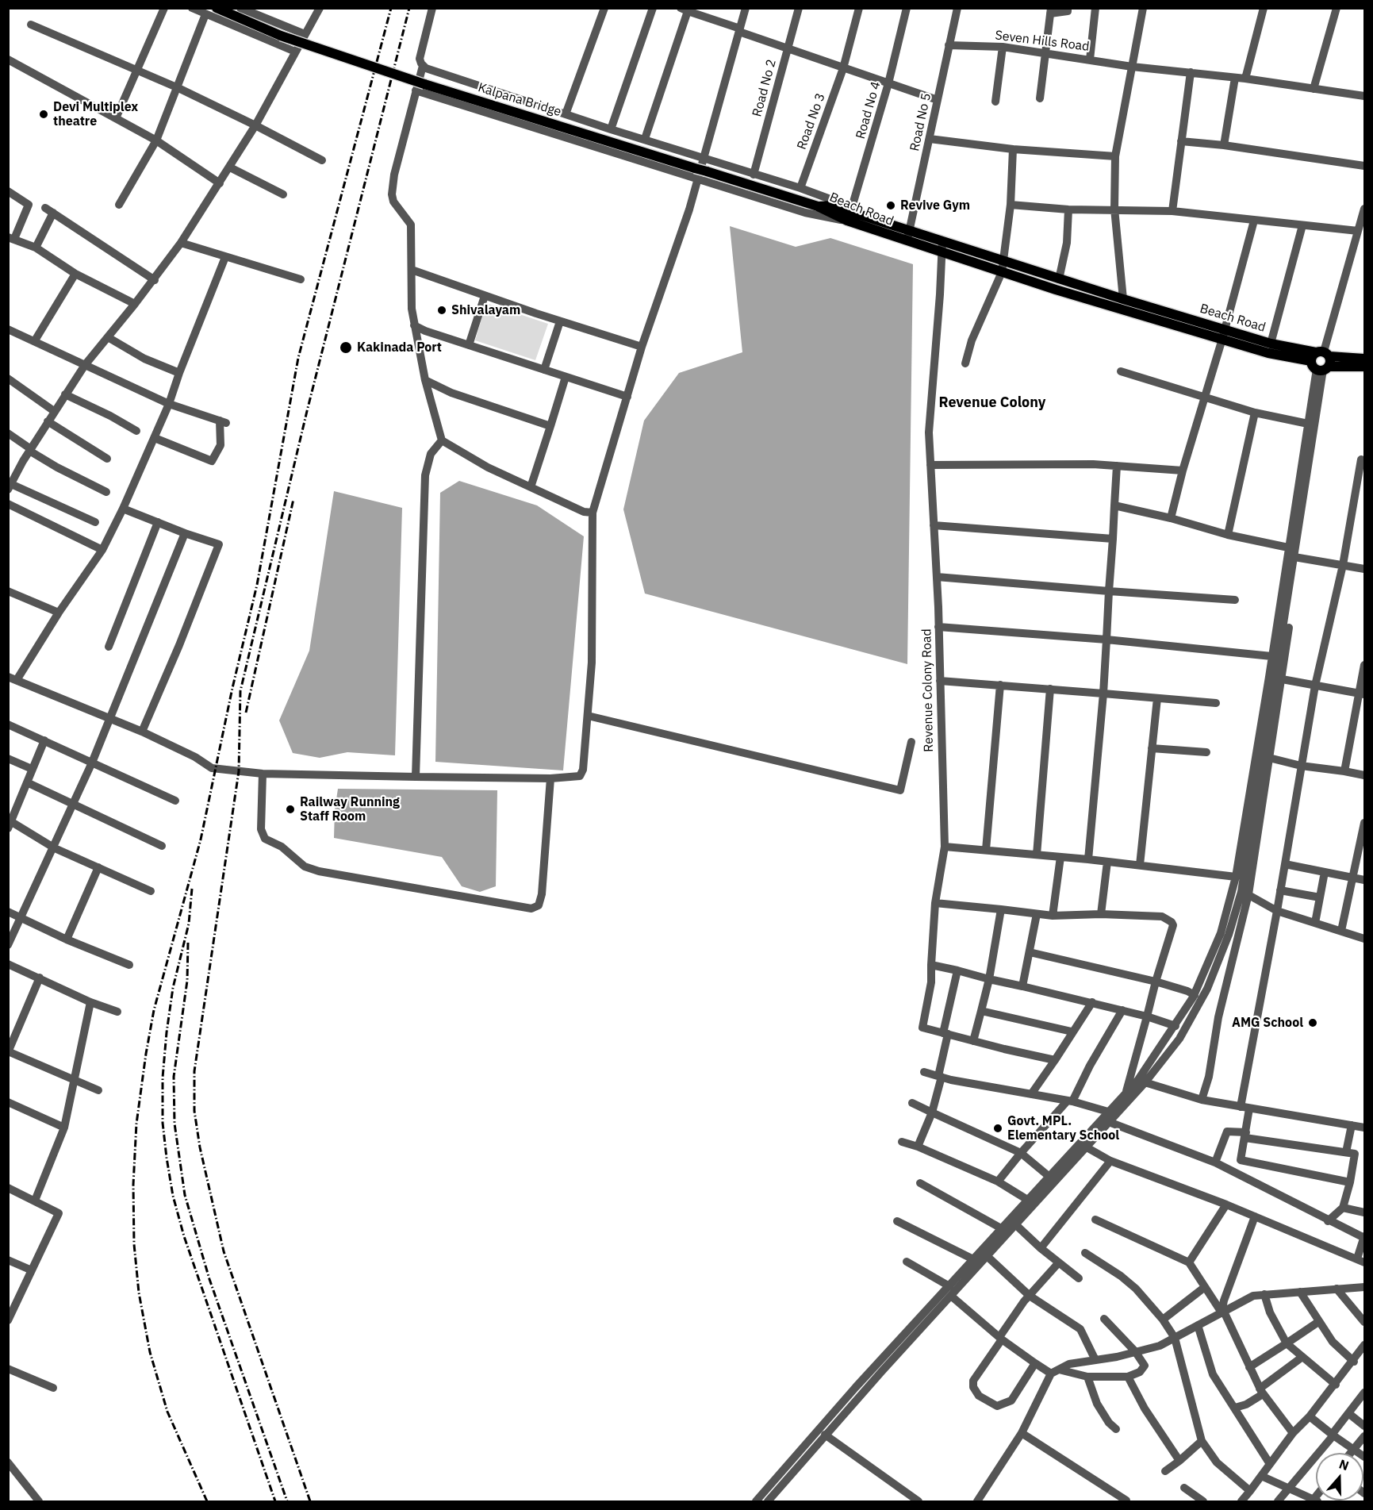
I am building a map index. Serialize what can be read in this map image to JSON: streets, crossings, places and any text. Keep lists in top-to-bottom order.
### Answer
{
  "streets": {
    "main road": ["Kalpana Bridge", "Beach Road"],
    "street": [
      "Seven Hills Road",
      "Road No 2",
      "Road No 4",
      "Road No 3",
      "Road No 5",
      "Revenue Colony Road"
    ]
  },
  "crossings": [
    ["Seven Hills Road", "Road No 5"],
    ["Kalpana Bridge", "Beach Road"],
    ["Road No 5", "Beach Road"],
    ["Beach Road", "Revenue Colony Road"]
  ],
  "districts": ["Revenue Colony"],
  "places": [
    "Devi Multiplex theatre",
    "Revive Gym",
    "Shivalayam",
    "Kakinada Port",
    "Railway Running Staff Room",
    "AMG School",
    "Govt. MPL. Elementary School"
  ],
  "north": "top"
}
